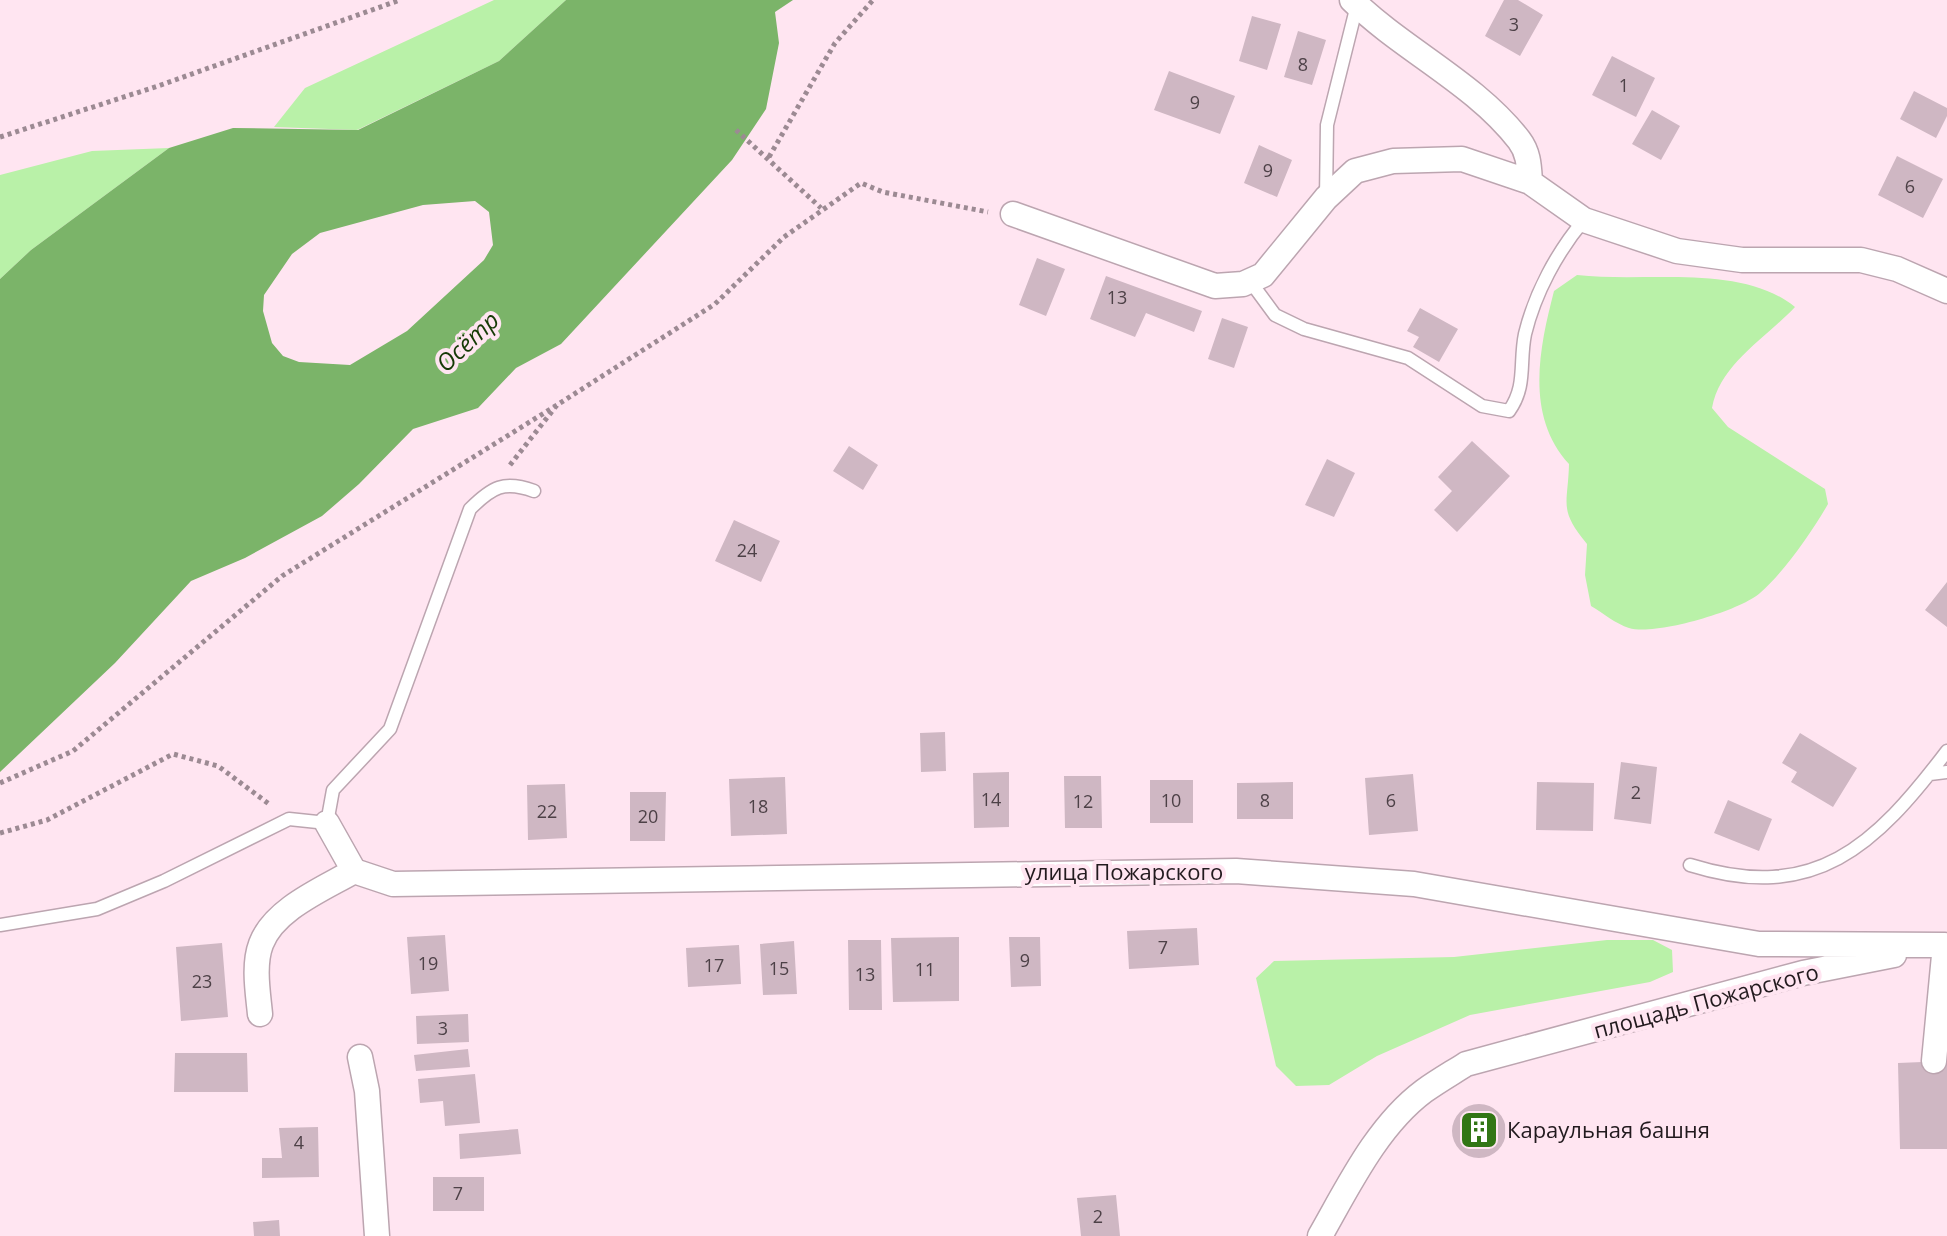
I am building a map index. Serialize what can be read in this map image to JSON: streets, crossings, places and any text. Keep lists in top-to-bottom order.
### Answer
{
  "streets": {
    "street": ["улица Пожарского", "площадь Пожарского"]
  },
  "crossings": [
    ["улица Пожарского", "площадь Пожарского"]
  ],
  "water": ["Осётр"],
  "places": {
    "building": ["Караульная башня"]
  },
  "house_numbers": [
    "3",
    "8",
    "1",
    "9",
    "9",
    "6",
    "13",
    "24",
    "2",
    "14",
    "10",
    "8",
    "6",
    "12",
    "18",
    "22",
    "20",
    "7",
    "9",
    "19",
    "17",
    "15",
    "11",
    "13",
    "23",
    "3",
    "4",
    "7",
    "2"
  ]
}
